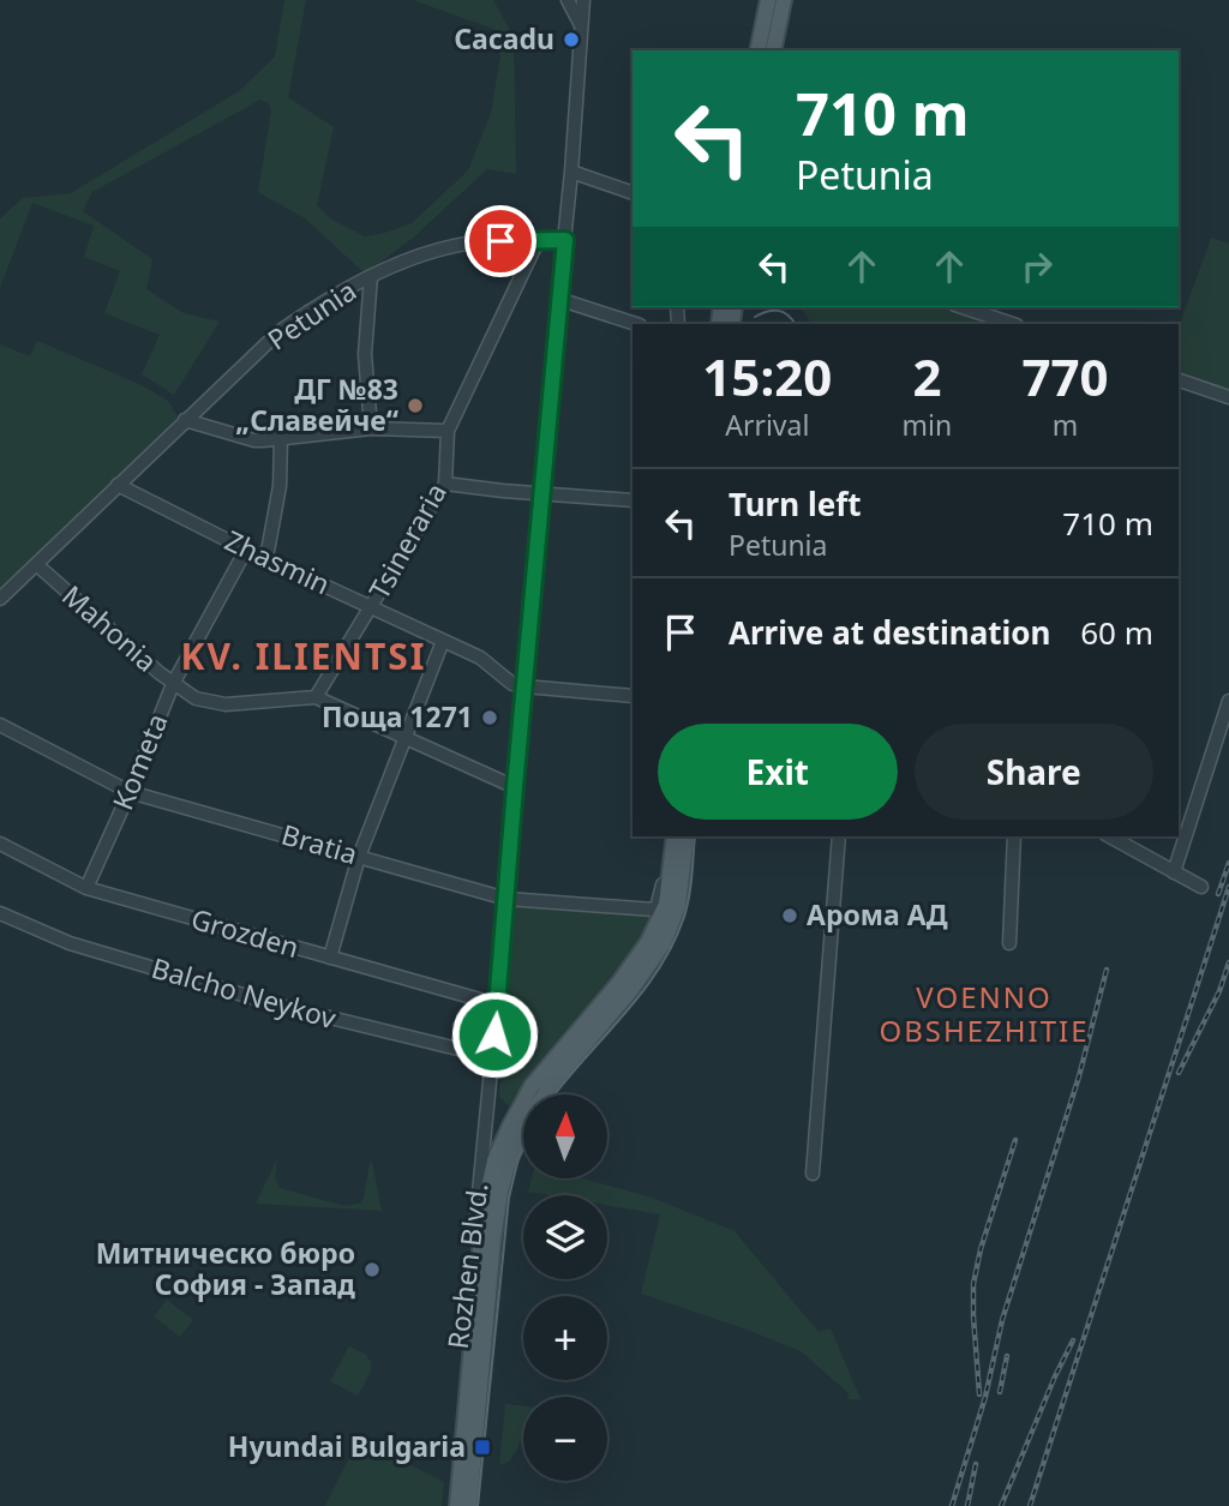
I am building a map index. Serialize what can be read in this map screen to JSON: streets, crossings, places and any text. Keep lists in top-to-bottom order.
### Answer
{
  "streets": {
    "main road": ["Rozhen Blvd."],
    "street": [
      "Petunia",
      "Tsineraria",
      "Zhasmin",
      "Mahonia",
      "Kometa",
      "Bratia",
      "Grozden",
      "Balcho Neykov"
    ]
  },
  "crossings": [
    ["Petunia", "Tsineraria"],
    ["Petunia", "Zhasmin"],
    ["Petunia", "Mahonia"],
    ["Petunia", "Rozhen Blvd."],
    ["Tsineraria", "Zhasmin"],
    ["Tsineraria", "Mahonia"],
    ["Zhasmin", "Kometa"],
    ["Zhasmin", "Rozhen Blvd."],
    ["Mahonia", "Kometa"],
    ["Mahonia", "Rozhen Blvd."],
    ["Kometa", "Bratia"],
    ["Kometa", "Grozden"],
    ["Bratia", "Rozhen Blvd."],
    ["Grozden", "Rozhen Blvd."],
    ["Balcho Neykov", "Rozhen Blvd."]
  ],
  "districts": ["KV. ILIENTSI", "VOENNO OBSHEZHITIE"],
  "places": {
    "other": [
      "Cacadu",
      "ДГ №83 „Славейче“",
      "Поща 1271",
      "Арома АД",
      "Митническо бюро София - Запад"
    ],
    "transit": ["Hyundai Bulgaria"]
  },
  "north": "top",
  "page": {
    "turn": ["710 m", "Petunia"],
    "eta": [
      "15:20",
      "Arrival",
      "2",
      "min",
      "770",
      "m"
    ],
    "list": [
      {
        "name": "Turn left",
        "note": "Petunia",
        "value": "710 m"
      },
      {
        "name": "Arrive at destination",
        "value": "60 m"
      }
    ],
    "buttons": ["Exit", "Share"],
    "map_buttons": ["+", "−"]
  }
}
